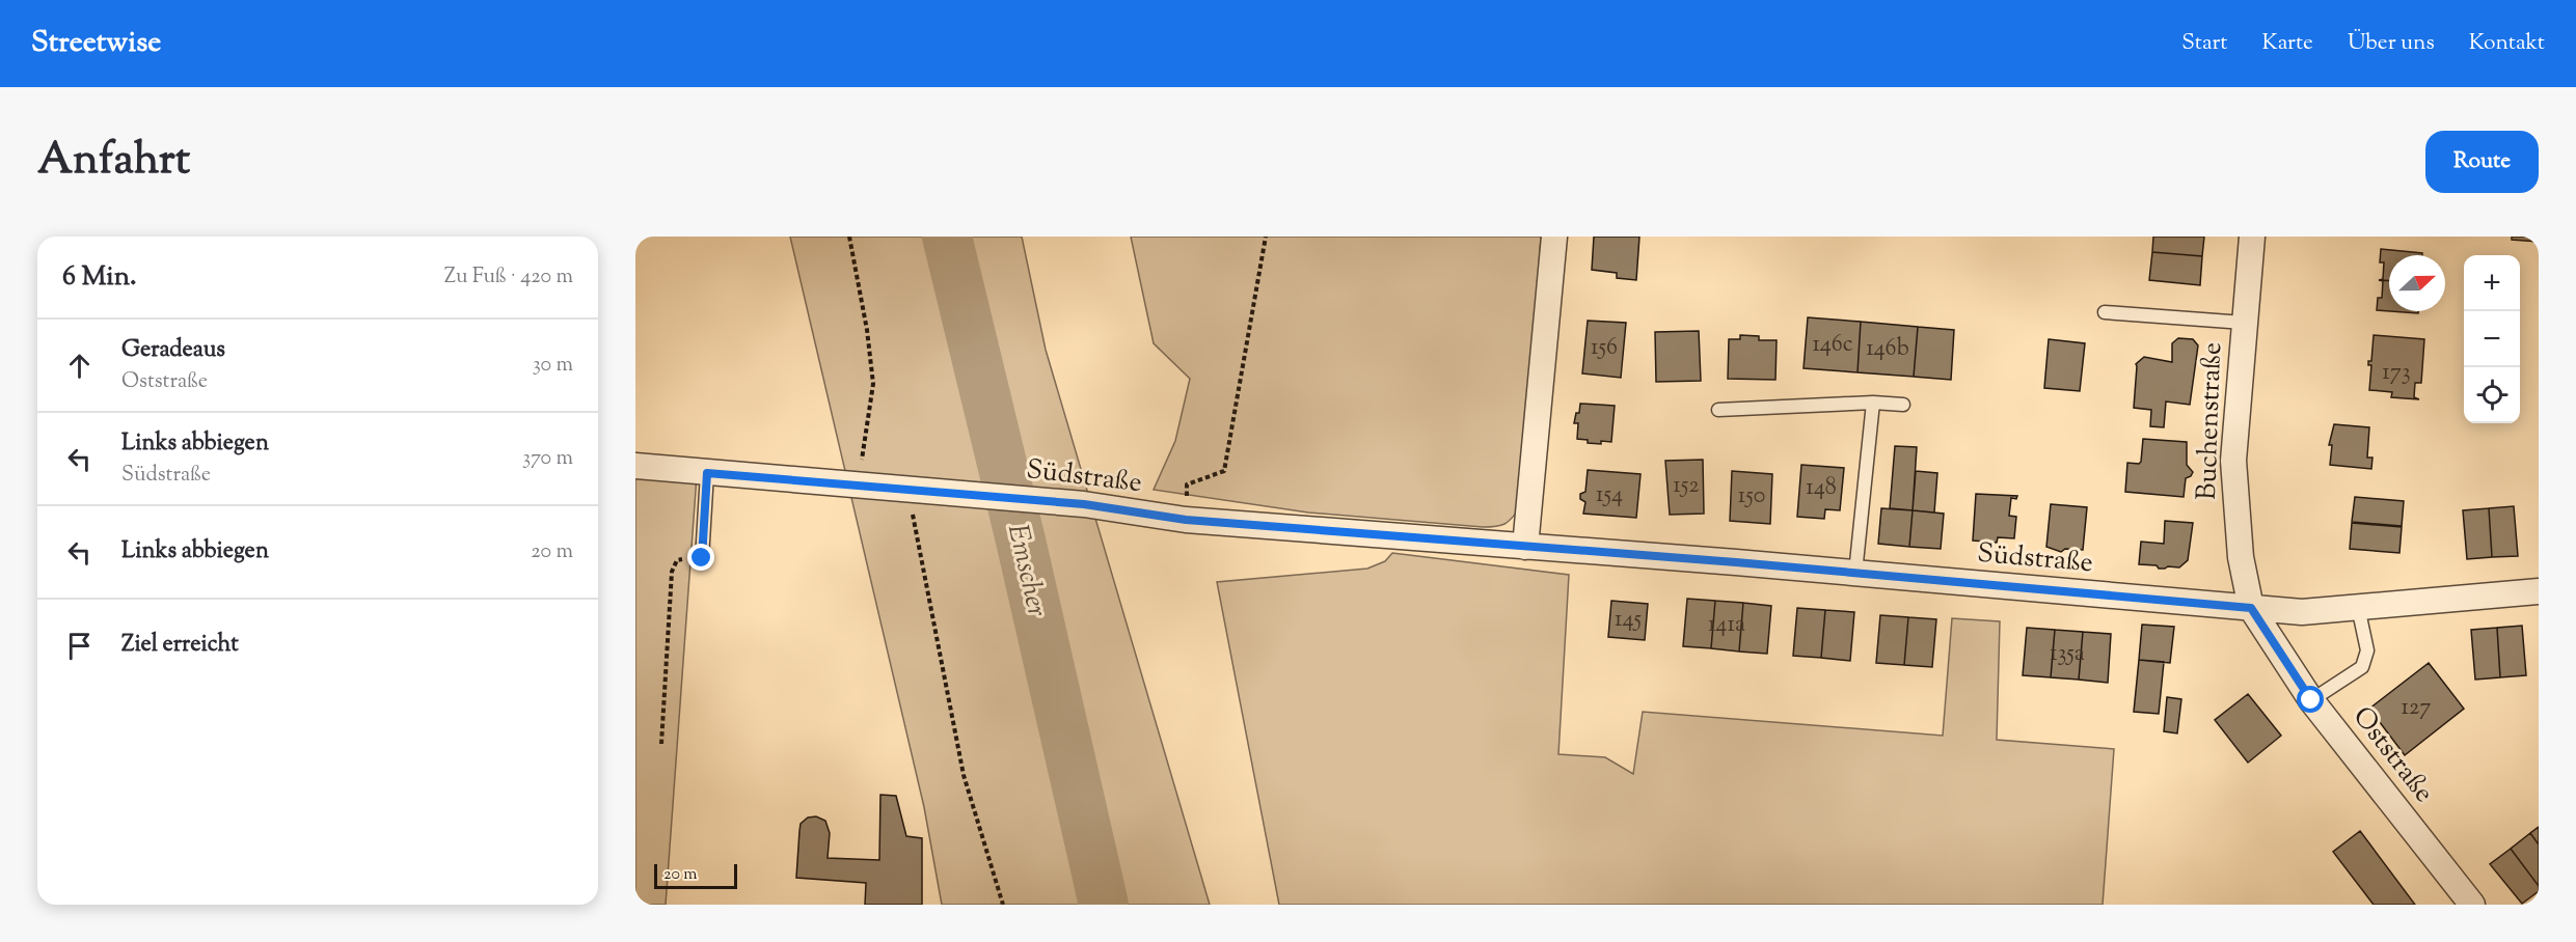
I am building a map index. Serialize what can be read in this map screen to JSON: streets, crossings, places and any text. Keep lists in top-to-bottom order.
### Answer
{
  "streets": {
    "street": ["Buchenstraße", "Südstraße", "Oststraße"]
  },
  "crossings": [
    ["Buchenstraße", "Südstraße"],
    ["Buchenstraße", "Oststraße"],
    ["Südstraße", "Oststraße"]
  ],
  "water": ["Emscher"],
  "house_numbers": [
    "146c",
    "156",
    "146b",
    "173",
    "152",
    "148",
    "154",
    "150",
    "145",
    "141a",
    "135a",
    "127"
  ],
  "scale_bar": "20 m",
  "north": "right",
  "page": {
    "header": "Streetwise",
    "nav": [
      "Start",
      "Karte",
      "Über uns",
      "Kontakt"
    ],
    "title": "Anfahrt",
    "buttons": "Route",
    "heading": ["6 Min.", "Zu Fuß · 420 m"],
    "map_buttons": ["+", "−"],
    "list": [
      ["Geradeaus", "Oststraße", "30 m"],
      ["Links abbiegen", "Südstraße", "370 m"],
      ["Links abbiegen", "20 m"],
      "Ziel erreicht"
    ],
    "scale": "20 m"
  }
}
